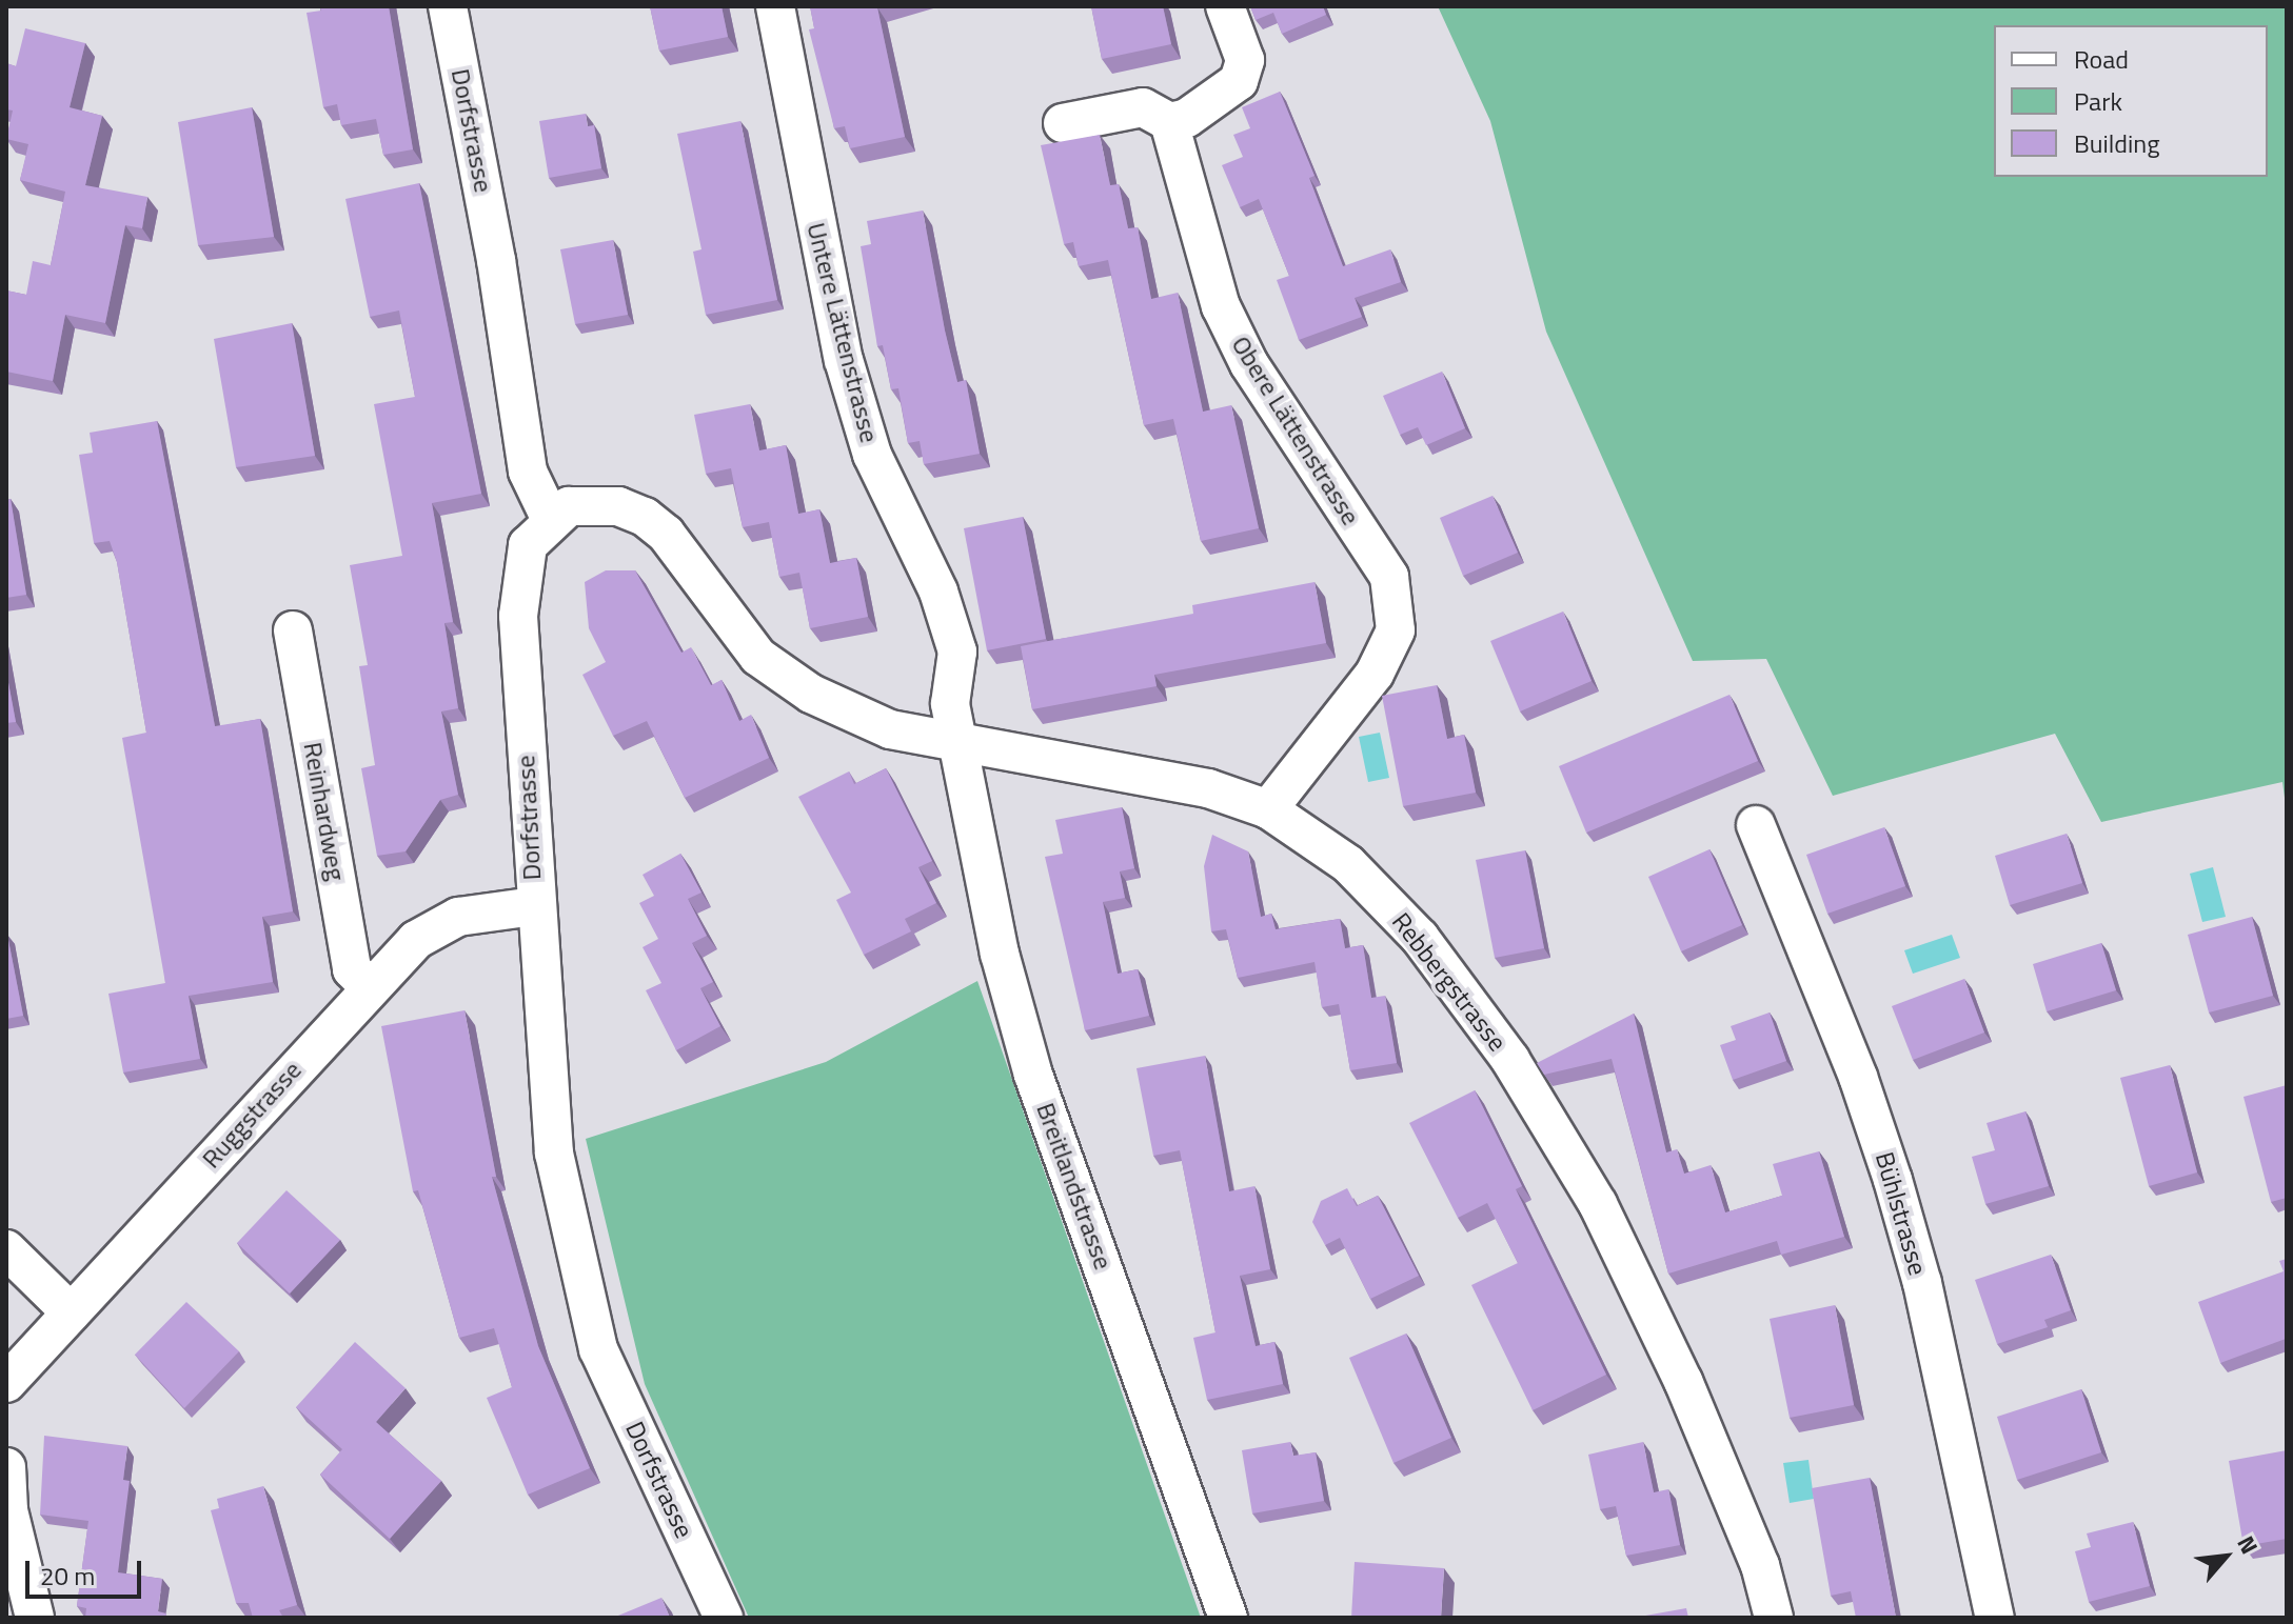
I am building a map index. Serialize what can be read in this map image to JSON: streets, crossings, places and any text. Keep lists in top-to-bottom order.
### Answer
{
  "streets": {
    "street": [
      "Dorfstrasse",
      "Untere Lättenstrasse",
      "Obere Lättenstrasse",
      "Reinhardweg",
      "Rebbergstrasse",
      "Ruggstrasse",
      "Breitlandstrasse",
      "Bühlstrasse"
    ]
  },
  "crossings": [
    ["Dorfstrasse", "Rebbergstrasse"],
    ["Dorfstrasse", "Ruggstrasse"],
    ["Untere Lättenstrasse", "Rebbergstrasse"],
    ["Untere Lättenstrasse", "Breitlandstrasse"],
    ["Obere Lättenstrasse", "Rebbergstrasse"],
    ["Reinhardweg", "Ruggstrasse"],
    ["Rebbergstrasse", "Breitlandstrasse"]
  ],
  "legend": ["Road", "Park", "Building"],
  "scale_bar": "20 m",
  "north": "top right"
}
